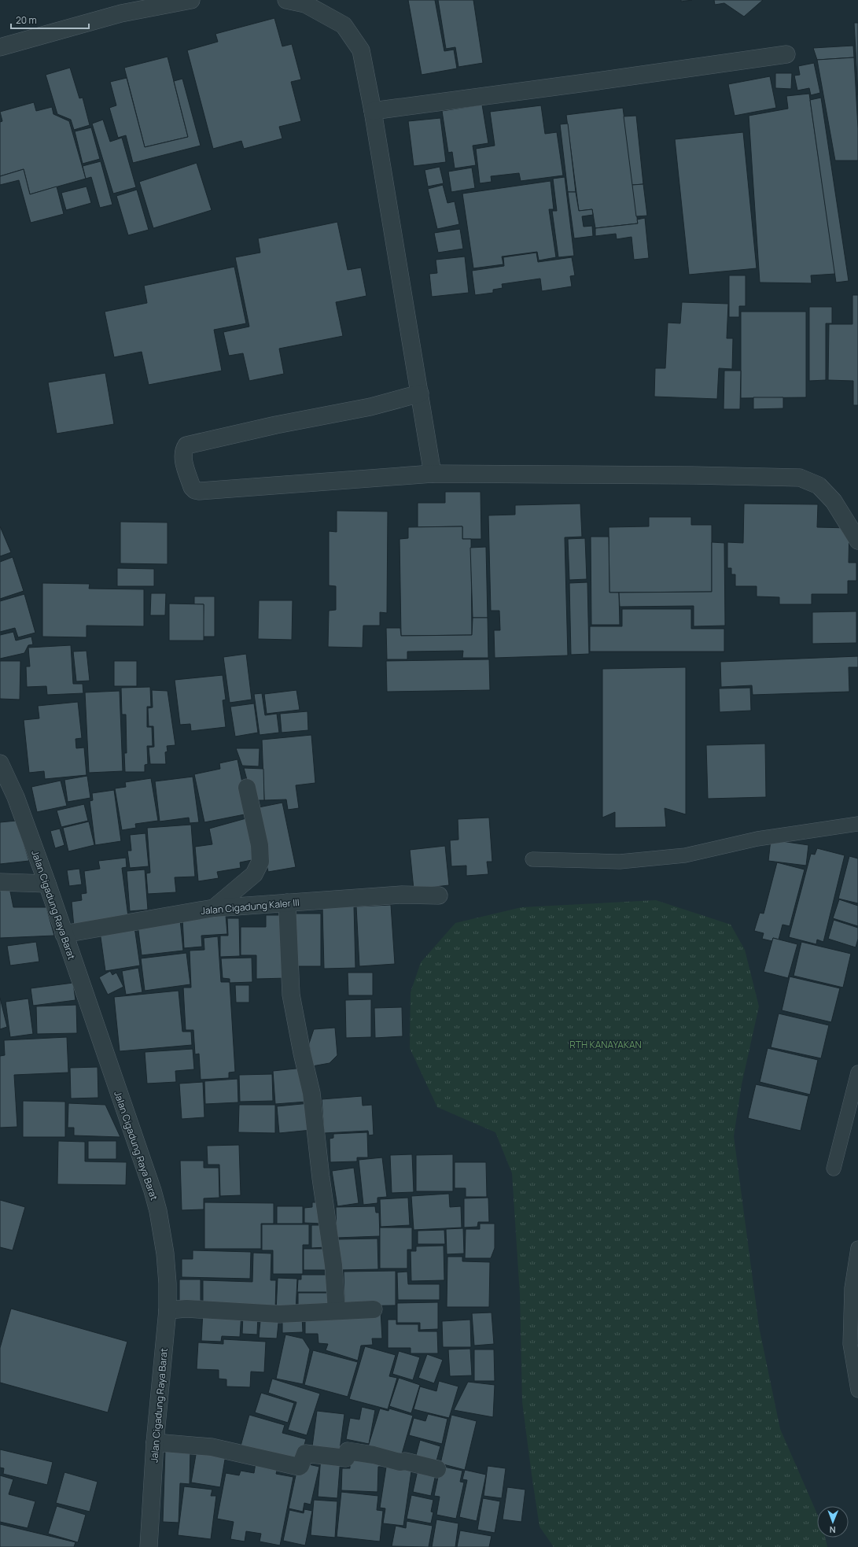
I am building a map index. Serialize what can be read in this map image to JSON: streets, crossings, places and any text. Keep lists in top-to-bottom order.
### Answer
{
  "streets": {
    "street": ["Jalan Cigadung Raya Barat", "Jalan Cigadung Kaler III"]
  },
  "crossings": [
    ["Jalan Cigadung Raya Barat", "Jalan Cigadung Kaler III"]
  ],
  "parks": ["RTH KANAYAKAN"],
  "scale_bar": "20 m",
  "north": "bottom"
}
